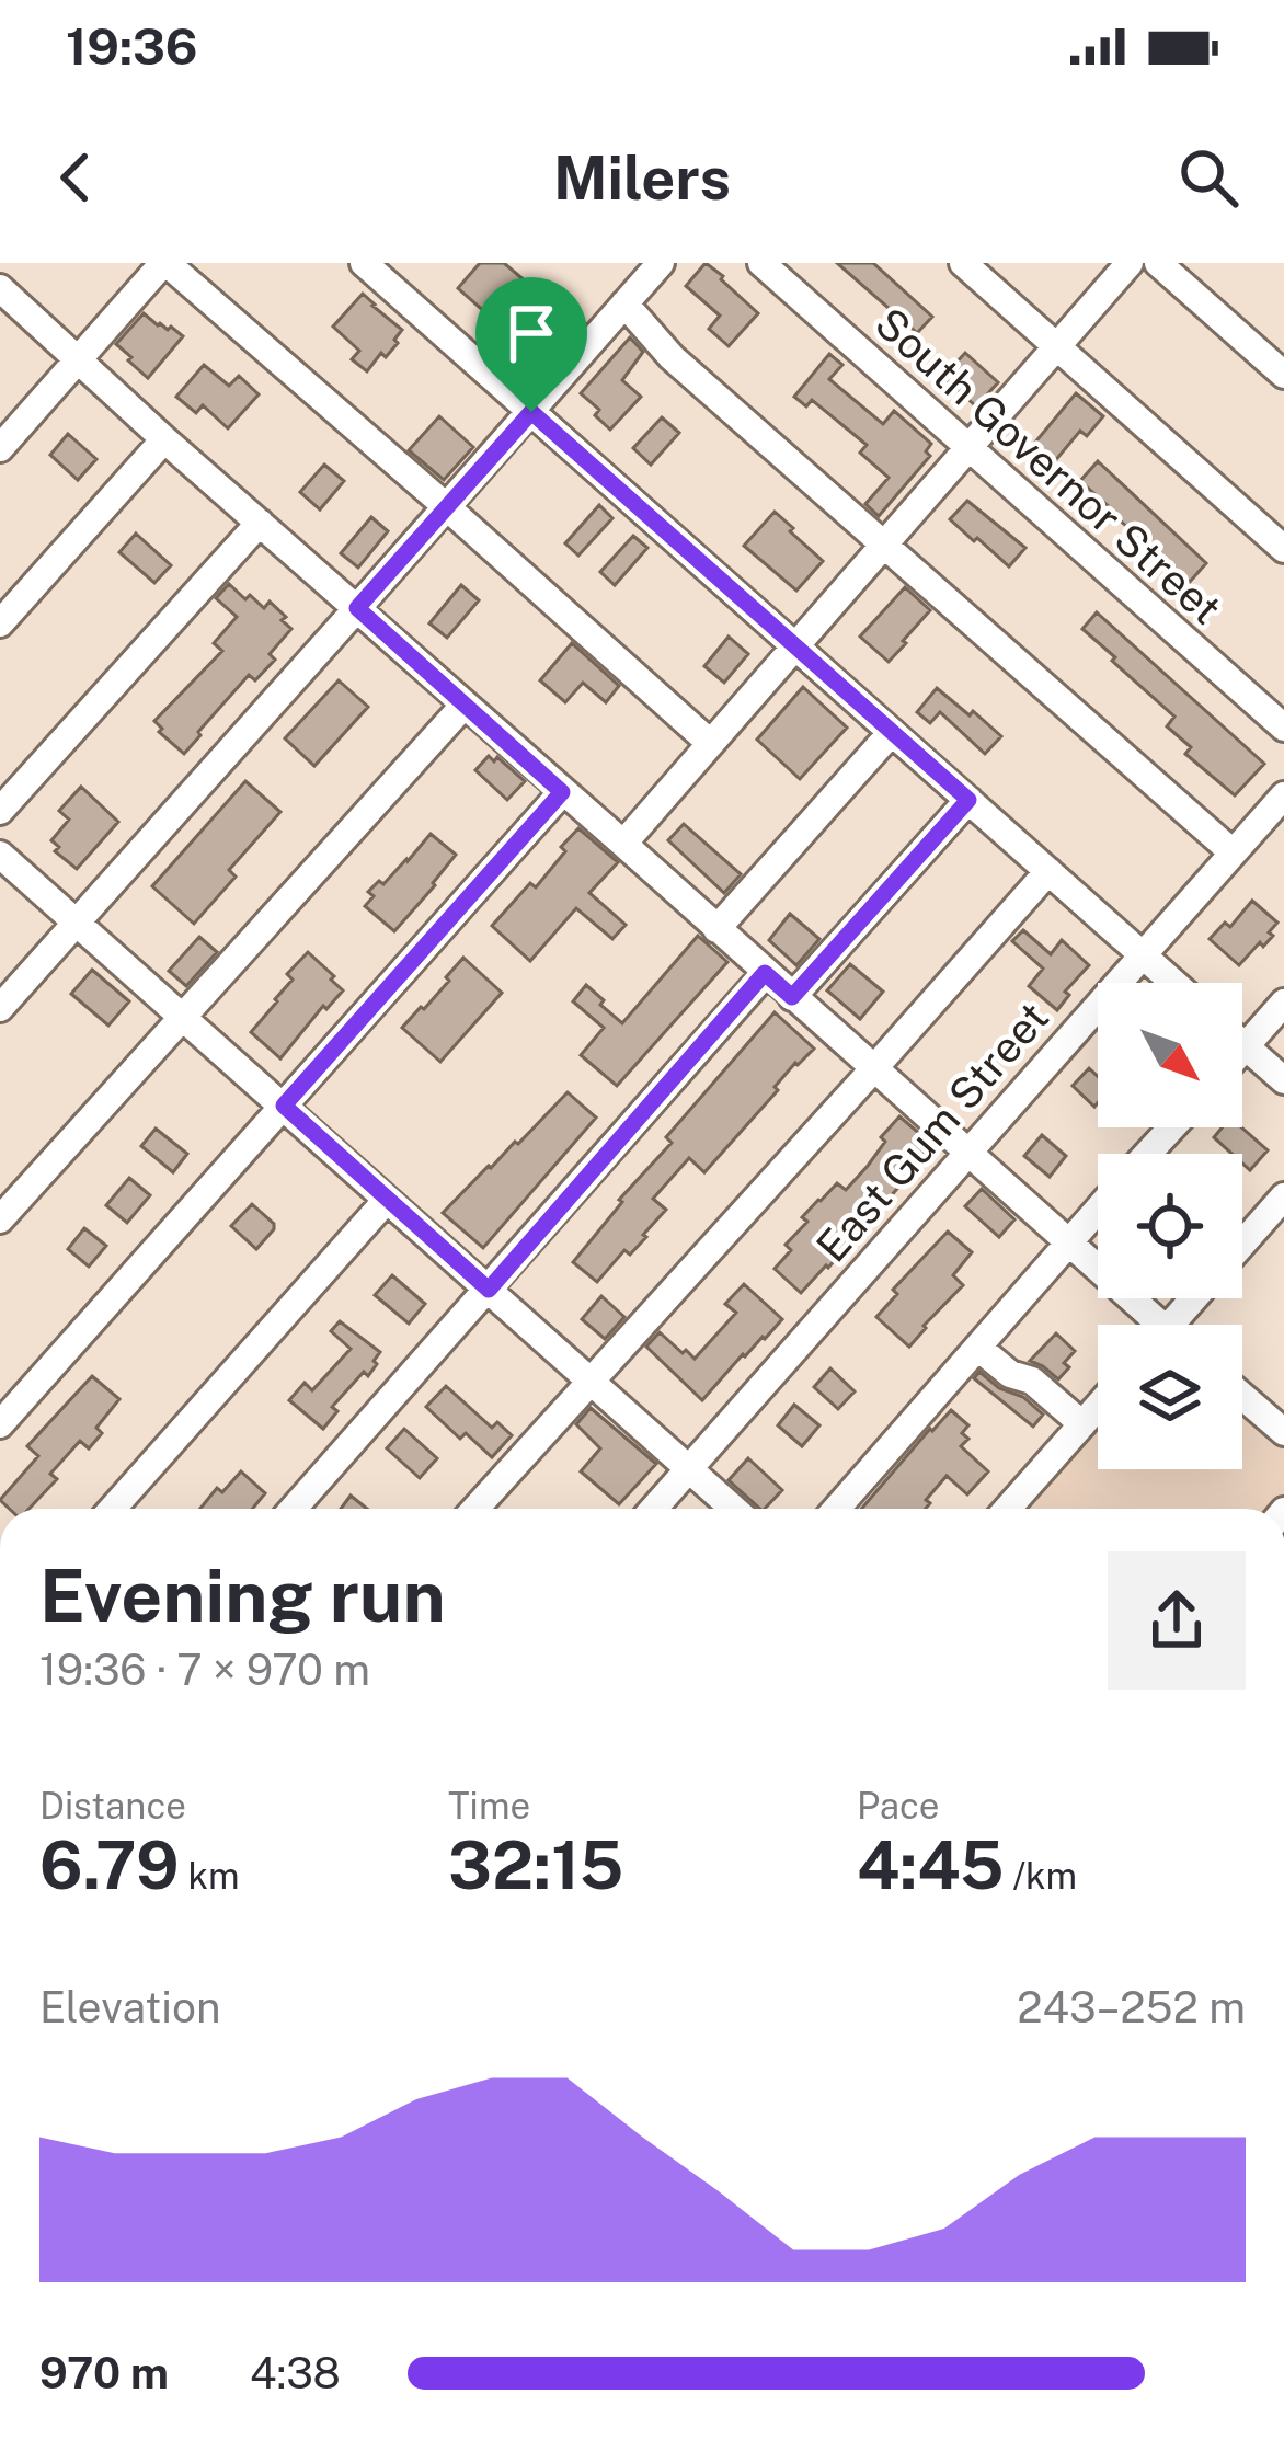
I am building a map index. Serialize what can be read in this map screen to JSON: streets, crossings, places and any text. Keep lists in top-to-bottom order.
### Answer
{
  "streets": {
    "street": ["South Governor Street", "East Gum Street"]
  },
  "north": "bottom right",
  "page": {
    "status": "19:36",
    "header": "Milers",
    "heading": ["Evening run", "19:36 · 7 × 970 m"],
    "stats": [
      ["Distance", "6.79 km"],
      ["Time", "32:15"],
      ["Pace", "4:45 /km"]
    ],
    "chart": ["Elevation", "243–252 m"],
    "list": [
      {
        "name": "970 m",
        "note": "4:38"
      }
    ]
  }
}
